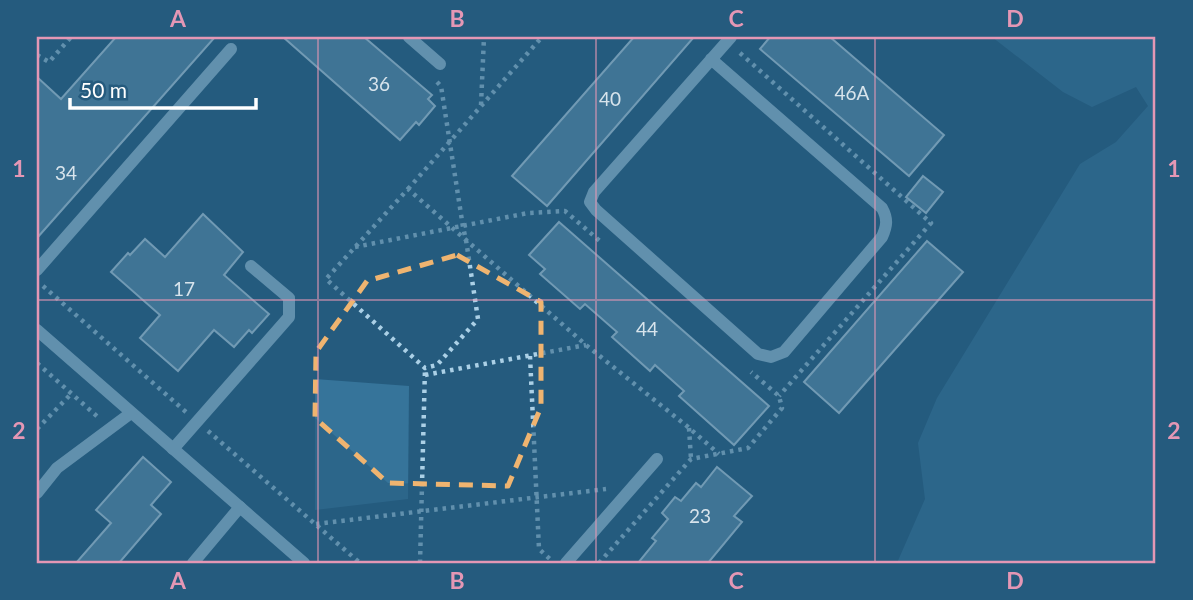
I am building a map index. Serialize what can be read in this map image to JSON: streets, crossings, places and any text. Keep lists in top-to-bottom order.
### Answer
{
  "house_numbers": [
    "36",
    "46А",
    "40",
    "34",
    "17",
    "44",
    "23"
  ],
  "scale_bar": "50 m",
  "grid": {
    "columns": [
      "A",
      "B",
      "C",
      "D"
    ],
    "rows": ["1", "2"]
  }
}
